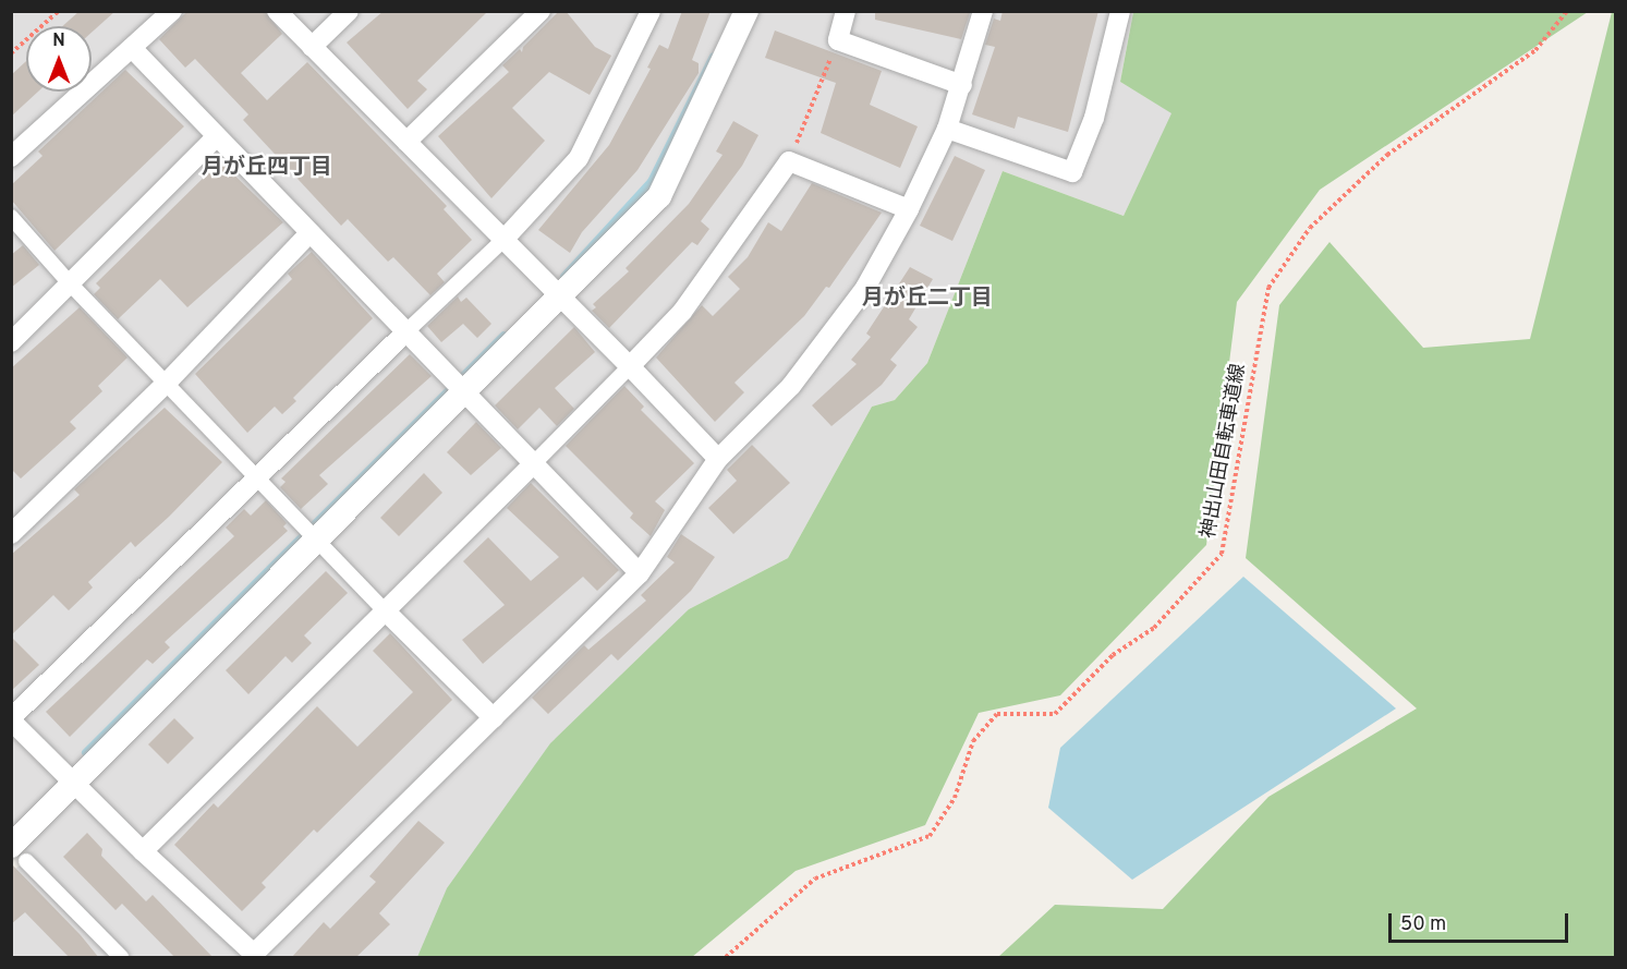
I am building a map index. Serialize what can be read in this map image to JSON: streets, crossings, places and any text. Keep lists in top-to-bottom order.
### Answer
{
  "streets": {
    "path": ["神出山田自転車道線"]
  },
  "districts": ["月が丘四丁目", "月が丘二丁目"],
  "scale_bar": "50 m",
  "north": "top"
}
